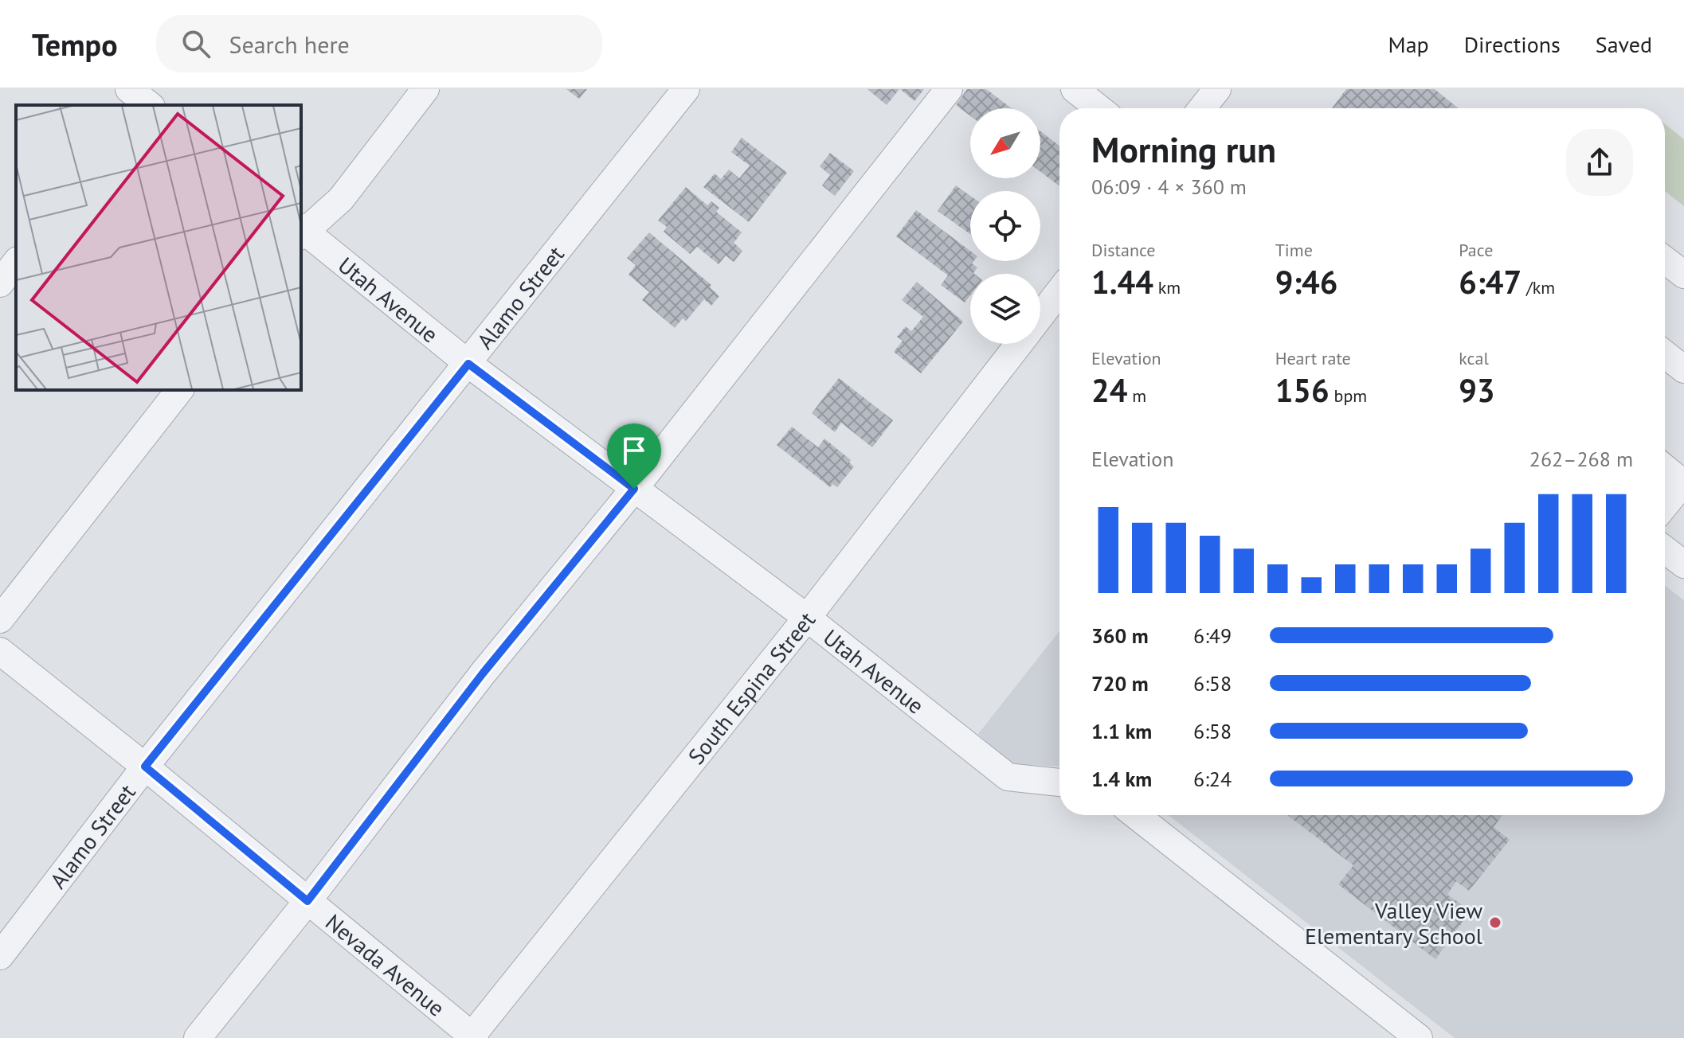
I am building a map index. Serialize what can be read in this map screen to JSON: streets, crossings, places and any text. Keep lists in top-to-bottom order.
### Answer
{
  "streets": {
    "street": [
      "Alamo Street",
      "Utah Avenue",
      "South Espina Street",
      "Nevada Avenue"
    ]
  },
  "crossings": [
    ["Alamo Street", "Utah Avenue"],
    ["Alamo Street", "Nevada Avenue"],
    ["Utah Avenue", "South Espina Street"],
    ["South Espina Street", "Nevada Avenue"]
  ],
  "places": ["Valley View Elementary School"],
  "north": "bottom left",
  "page": {
    "header": "Tempo",
    "search": "Search here",
    "nav": ["Map", "Directions", "Saved"],
    "heading": ["Morning run", "06:09 · 4 × 360 m"],
    "stats": [
      ["Distance", "1.44 km"],
      ["Time", "9:46"],
      ["Pace", "6:47 /km"],
      ["Elevation", "24 m"],
      ["Heart rate", "156 bpm"],
      ["kcal", "93"]
    ],
    "chart": ["Elevation", "262–268 m"],
    "list": [
      {
        "name": "360 m",
        "note": "6:49"
      },
      {
        "name": "720 m",
        "note": "6:58"
      },
      {
        "name": "1.1 km",
        "note": "6:58"
      },
      {
        "name": "1.4 km",
        "note": "6:24"
      }
    ]
  }
}
